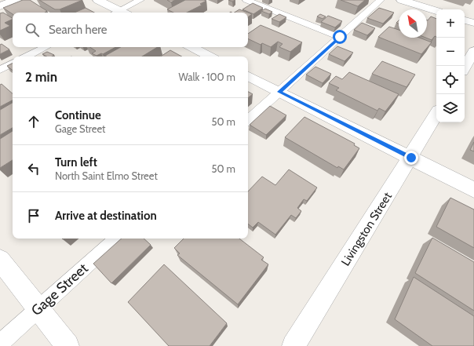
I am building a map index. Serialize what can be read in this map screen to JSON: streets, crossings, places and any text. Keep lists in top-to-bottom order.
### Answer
{
  "streets": {
    "street": ["Livingston Street"],
    "lane": ["Gage Street"]
  },
  "north": "top left",
  "page": {
    "map_buttons": ["+", "−"],
    "search": "Search here",
    "heading": ["2 min", "Walk · 100 m"],
    "list": [
      ["Continue", "Gage Street", "50 m"],
      ["Turn left", "North Saint Elmo Street", "50 m"],
      "Arrive at destination"
    ]
  }
}
